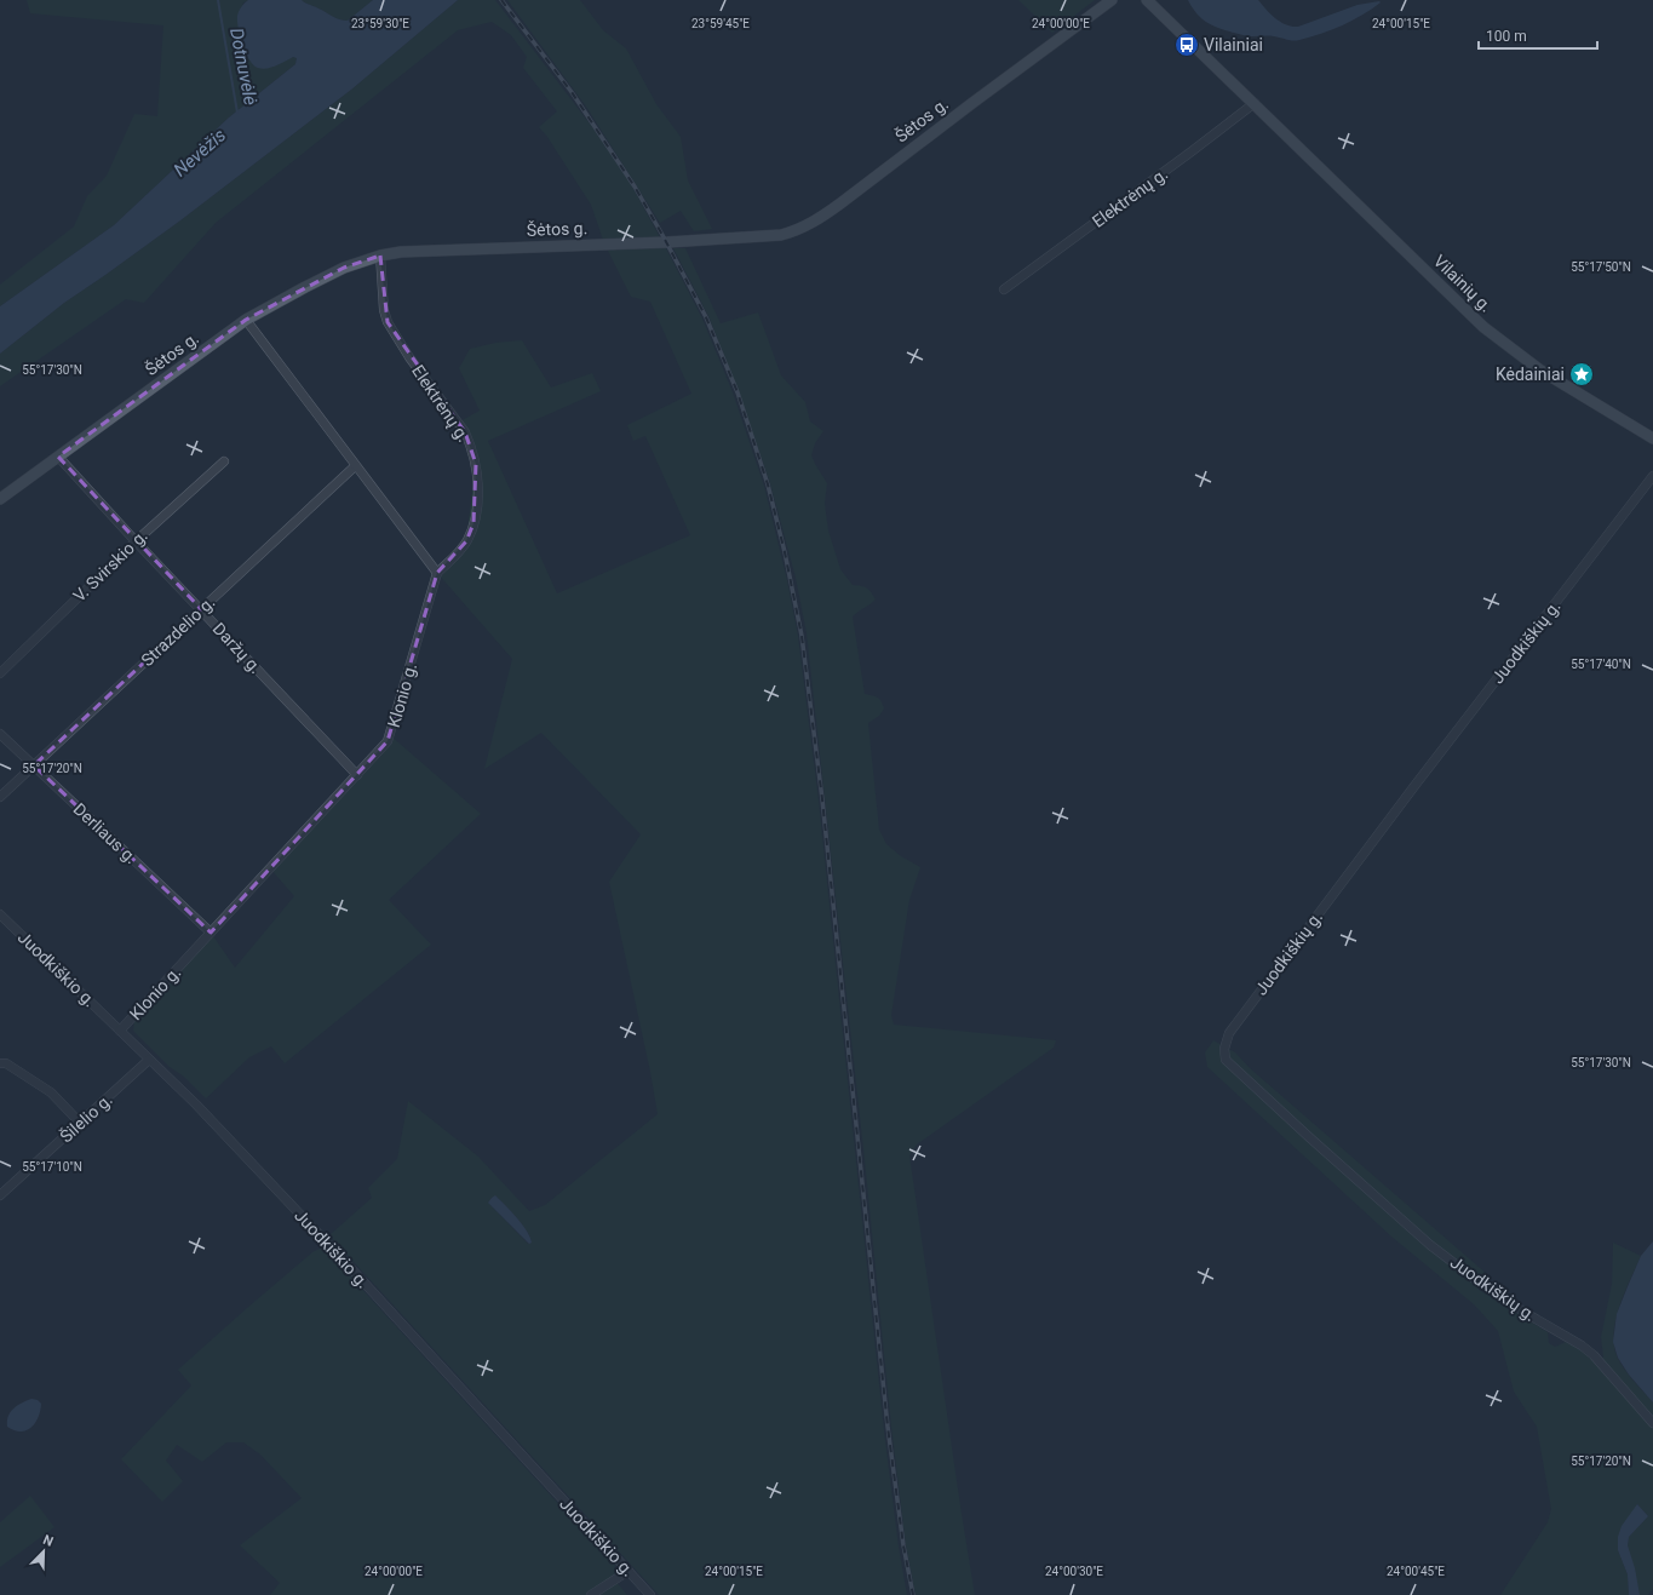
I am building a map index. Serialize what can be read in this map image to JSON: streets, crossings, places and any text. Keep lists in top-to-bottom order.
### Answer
{
  "streets": {
    "main road": ["Šėtos g.", "Vilainių g."],
    "street": [
      "Elektrėnų g.",
      "V. Svirskio g.",
      "Strazdelio g.",
      "Juodkiškių g.",
      "Daržų g.",
      "Klonio g.",
      "Derliaus g.",
      "Juodkiškio g.",
      "Šilelio g."
    ]
  },
  "crossings": [
    ["Šėtos g.", "Elektrėnų g."],
    ["Šėtos g.", "Daržų g."],
    ["Elektrėnų g.", "Vilainių g."],
    ["Elektrėnų g.", "Klonio g."],
    ["V. Svirskio g.", "Daržų g."],
    ["Strazdelio g.", "Daržų g."],
    ["Strazdelio g.", "Derliaus g."],
    ["Daržų g.", "Klonio g."],
    ["Klonio g.", "Derliaus g."],
    ["Klonio g.", "Juodkiškio g."],
    ["Juodkiškio g.", "Šilelio g."]
  ],
  "water": ["Dotnuvėlė", "Nevėžis"],
  "places": {
    "bus stop": ["Vilainiai"],
    "place": ["Kėdainiai"]
  },
  "scale_bar": "100 m",
  "north": "top right",
  "coordinates": [
    "23°59'30\"E",
    "23°59'45\"E",
    "24°00'00\"E",
    "24°00'15\"E",
    "55°17'50\"N",
    "55°17'30\"N",
    "55°17'40\"N",
    "55°17'20\"N",
    "55°17'10\"N",
    "24°00'30\"E",
    "24°00'45\"E"
  ]
}
